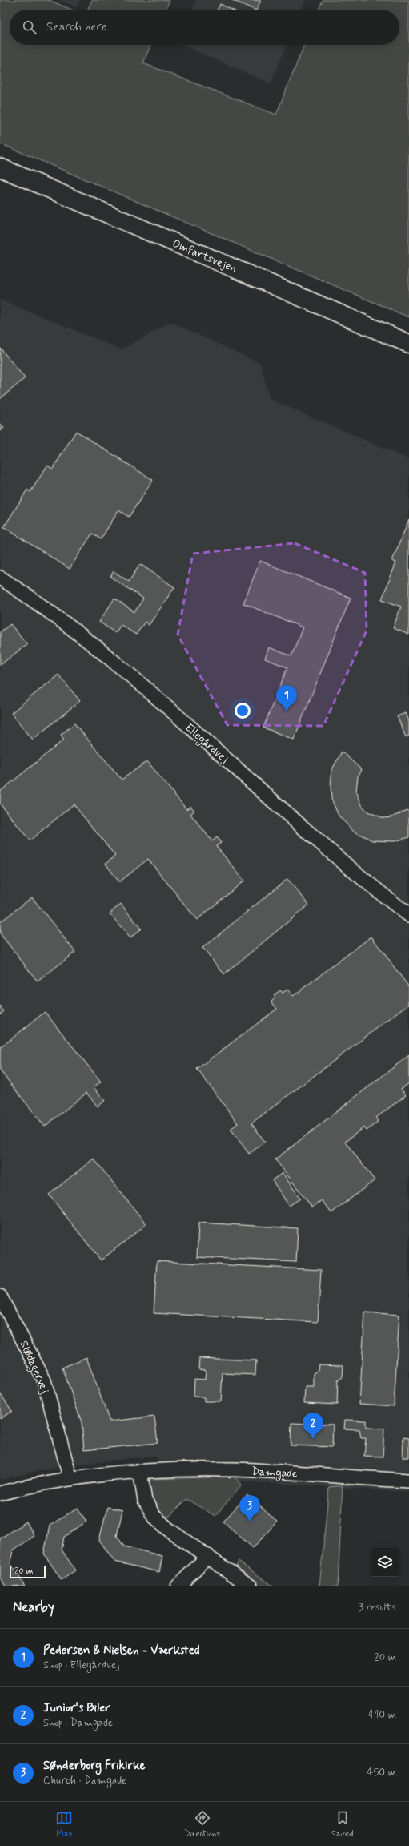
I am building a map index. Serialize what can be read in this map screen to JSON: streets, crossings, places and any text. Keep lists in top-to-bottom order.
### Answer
{
  "streets": {
    "highway": ["Omfartsvejen"],
    "street": ["Ellegårdvej", "Stødagervej", "Damgade"]
  },
  "crossings": [
    ["Stødagervej", "Damgade"]
  ],
  "scale_bar": "20 m",
  "page": {
    "search": "Search here",
    "pins": ["1", "2", "3"],
    "scale": "20 m",
    "heading": ["Nearby", "3 results"],
    "list": [
      {
        "mark": "1",
        "name": "Pedersen & Nielsen - Værksted",
        "note": "Shop · Ellegårdvej",
        "value": "20 m"
      },
      {
        "mark": "2",
        "name": "Junior's Biler",
        "note": "Shop · Damgade",
        "value": "410 m"
      },
      {
        "mark": "3",
        "name": "Sønderborg Frikirke",
        "note": "Church · Damgade",
        "value": "450 m"
      }
    ],
    "nav": ["Map", "Directions", "Saved"]
  }
}
